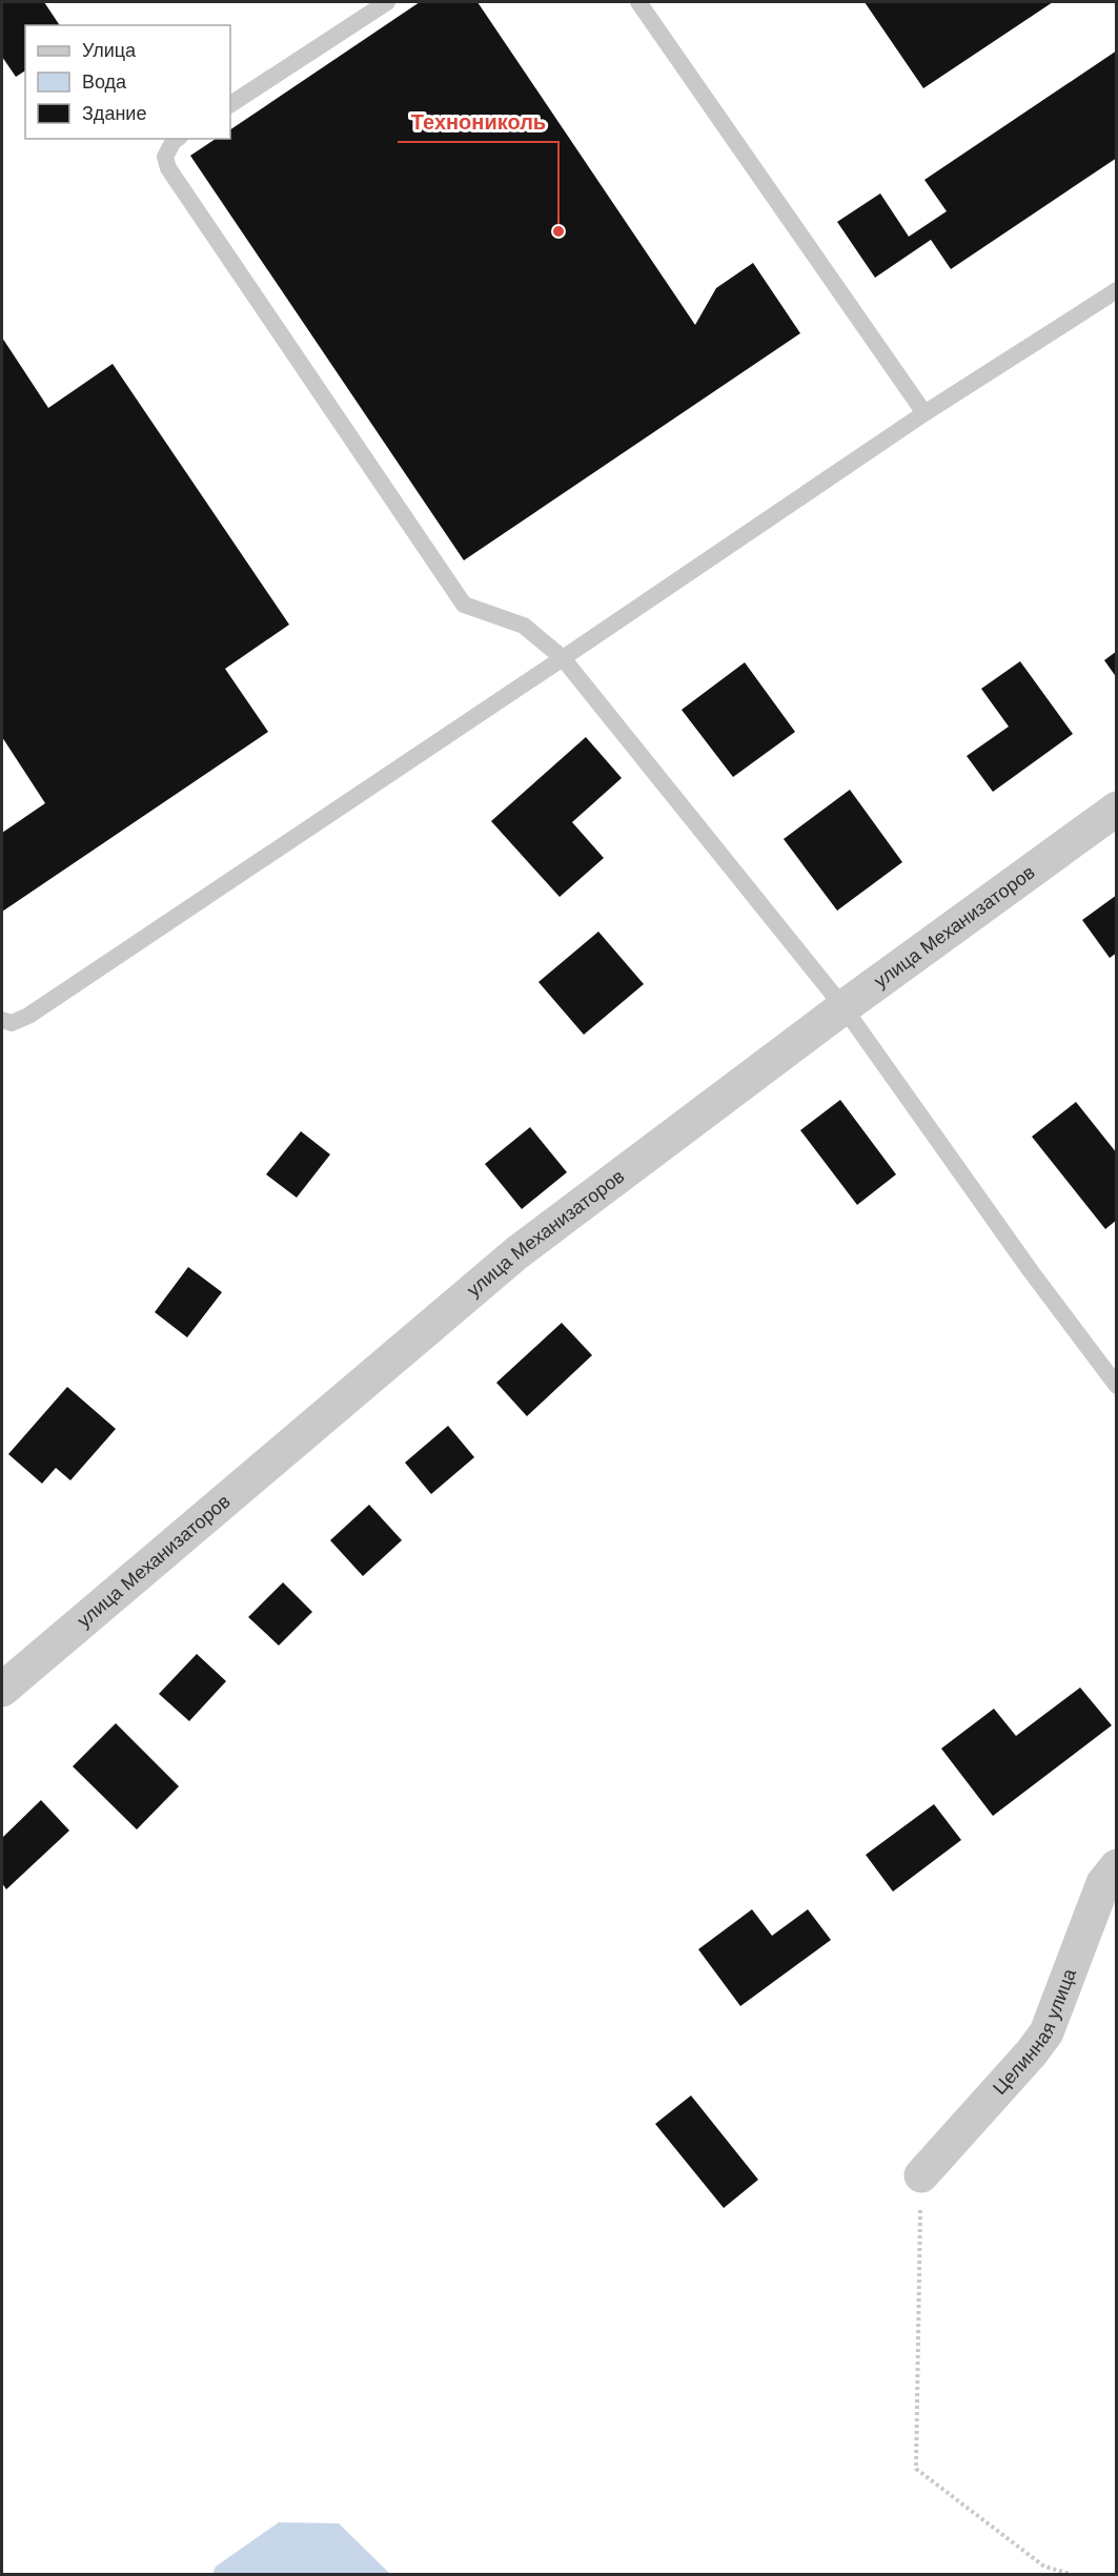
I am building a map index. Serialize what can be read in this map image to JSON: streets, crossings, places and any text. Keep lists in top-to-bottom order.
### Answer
{
  "streets": {
    "street": ["улица Механизаторов", "Целинная улица"]
  },
  "places": ["Технониколь"],
  "legend": ["Улица", "Вода", "Здание"]
}
